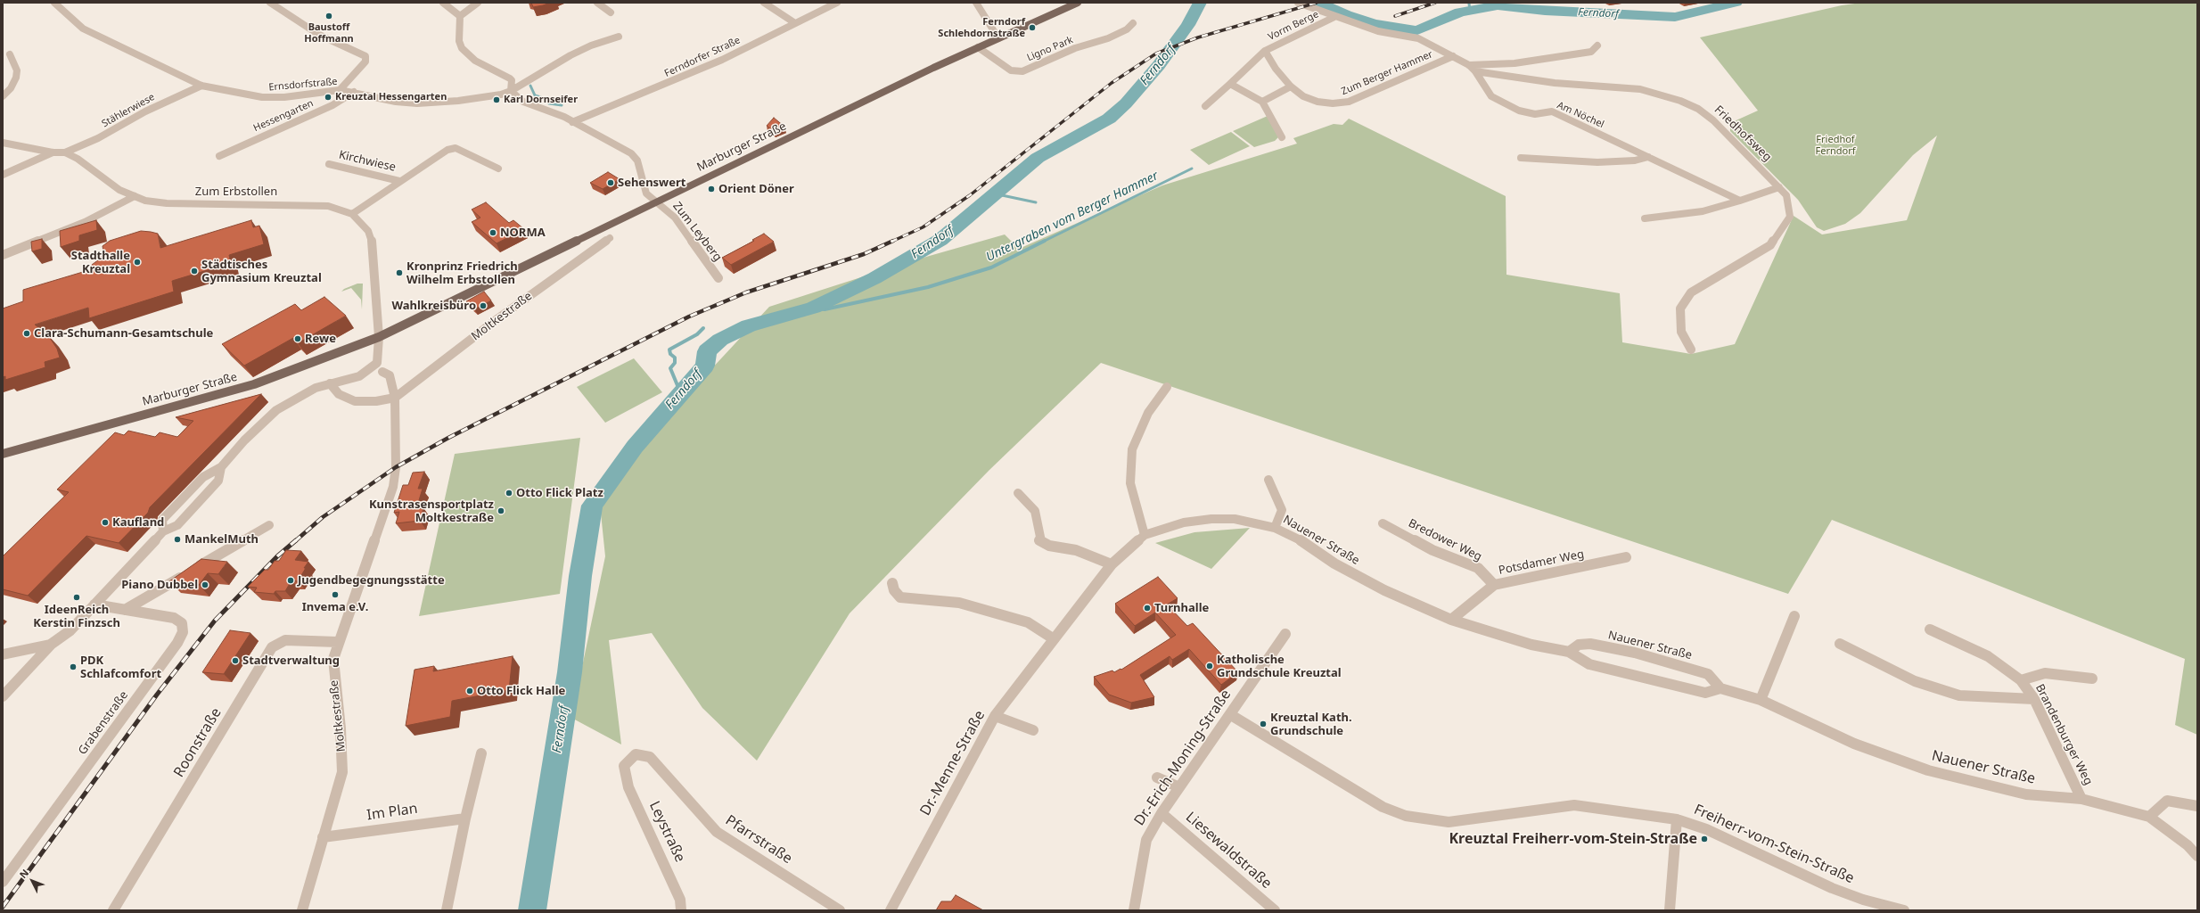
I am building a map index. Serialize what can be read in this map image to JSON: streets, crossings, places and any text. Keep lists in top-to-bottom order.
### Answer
{
  "streets": {
    "main road": ["Marburger Straße"],
    "street": [
      "Vorm Berge",
      "Ligno Park",
      "Ferndorfer Straße",
      "Zum Berger Hammer",
      "Ernsdorfstraße",
      "Stählerwiese",
      "Am Nöchel",
      "Hessengarten",
      "Friedhofsweg",
      "Kirchwiese",
      "Zum Erbstollen",
      "Zum Leyberg",
      "Moltkestraße",
      "Nauener Straße",
      "Bredower Weg",
      "Potsdamer Weg",
      "Grabenstraße",
      "Brandenburger Weg",
      "Roonstraße",
      "Dr.-Erich-Moning-Straße",
      "Dr.-Menne-Straße",
      "Im Plan",
      "Leystraße",
      "Pfarrstraße",
      "Freiherr-vom-Stein-Straße",
      "Liesewaldstraße"
    ]
  },
  "crossings": [
    ["Vorm Berge", "Zum Berger Hammer"],
    ["Ligno Park", "Marburger Straße"],
    ["Ernsdorfstraße", "Stählerwiese"],
    ["Ernsdorfstraße", "Hessengarten"],
    ["Stählerwiese", "Zum Erbstollen"],
    ["Am Nöchel", "Friedhofsweg"],
    ["Marburger Straße", "Zum Erbstollen"],
    ["Marburger Straße", "Zum Leyberg"],
    ["Kirchwiese", "Zum Erbstollen"],
    ["Moltkestraße", "Roonstraße"],
    ["Moltkestraße", "Im Plan"],
    ["Nauener Straße", "Potsdamer Weg"],
    ["Nauener Straße", "Brandenburger Weg"],
    ["Nauener Straße", "Dr.-Menne-Straße"],
    ["Bredower Weg", "Potsdamer Weg"],
    ["Dr.-Erich-Moning-Straße", "Freiherr-vom-Stein-Straße"],
    ["Dr.-Erich-Moning-Straße", "Liesewaldstraße"],
    ["Leystraße", "Pfarrstraße"]
  ],
  "water": ["Ferndorf", "Untergraben vom Berger Hammer"],
  "parks": ["Friedhof Ferndorf"],
  "places": [
    "Baustoff Hoffmann",
    "Ferndorf Schlehdornstraße",
    "Kreuztal Hessengarten",
    "Karl Dornseifer",
    "Sehenswert",
    "Orient Döner",
    "NORMA",
    "Stadthalle Kreuztal",
    "Städtisches Gymnasium Kreuztal",
    "Kronprinz Friedrich Wilhelm Erbstollen",
    "Wahlkreisbüro",
    "Clara-Schumann-Gesamtschule",
    "Rewe",
    "Otto Flick Platz",
    "Kunstrasensportplatz Moltkestraße",
    "Kaufland",
    "MankelMuth",
    "Jugendbegegnungsstätte",
    "Piano Dubbel",
    "Invema e.V.",
    "IdeenReich Kerstin Finzsch",
    "Turnhalle",
    "Stadtverwaltung",
    "Katholische Grundschule Kreuztal",
    "PDK Schlafcomfort",
    "Otto Flick Halle",
    "Kreuztal Kath. Grundschule",
    "Kreuztal Freiherr-vom-Stein-Straße"
  ],
  "north": "top left"
}
